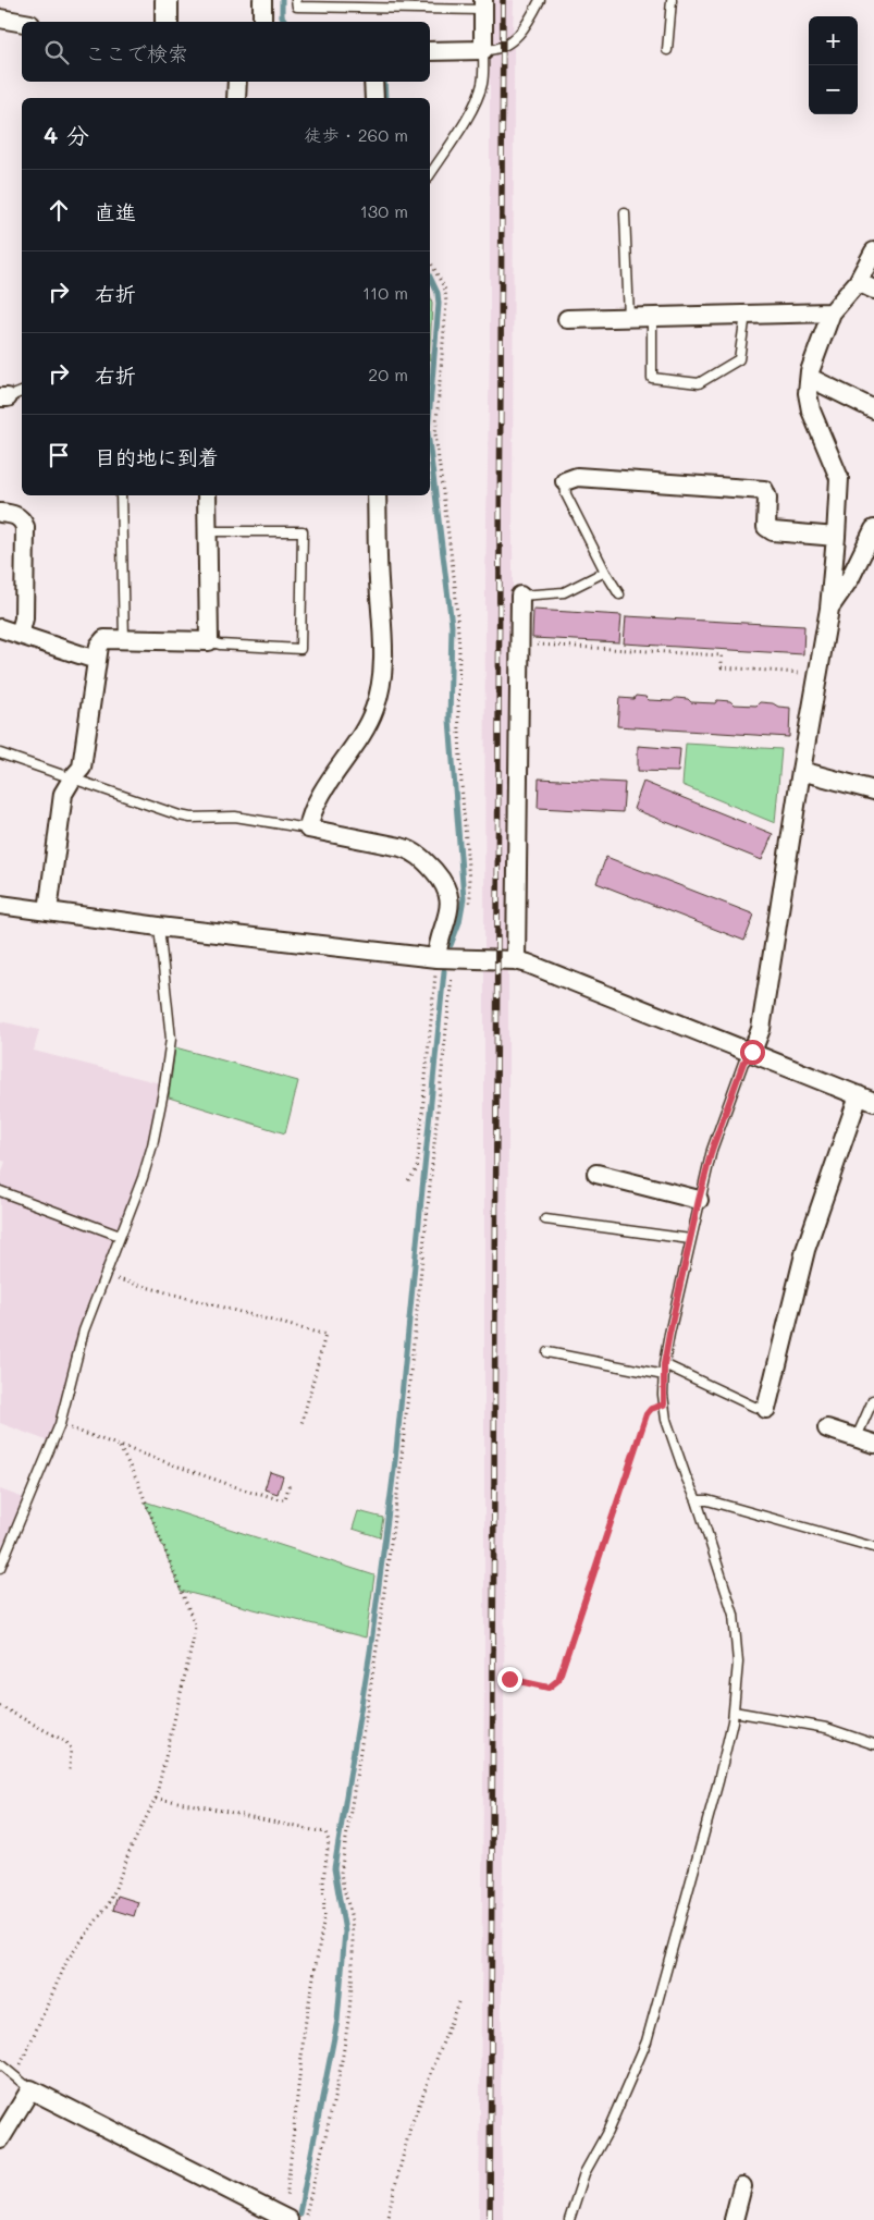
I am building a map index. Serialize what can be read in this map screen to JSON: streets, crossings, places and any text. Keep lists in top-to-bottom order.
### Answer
{
  "page": {
    "map_buttons": ["+", "−"],
    "search": "ここで検索",
    "heading": ["4 分", "徒歩 · 260 m"],
    "list": [
      ["直進", "130 m"],
      ["右折", "110 m"],
      ["右折", "20 m"],
      "目的地に到着"
    ]
  }
}
